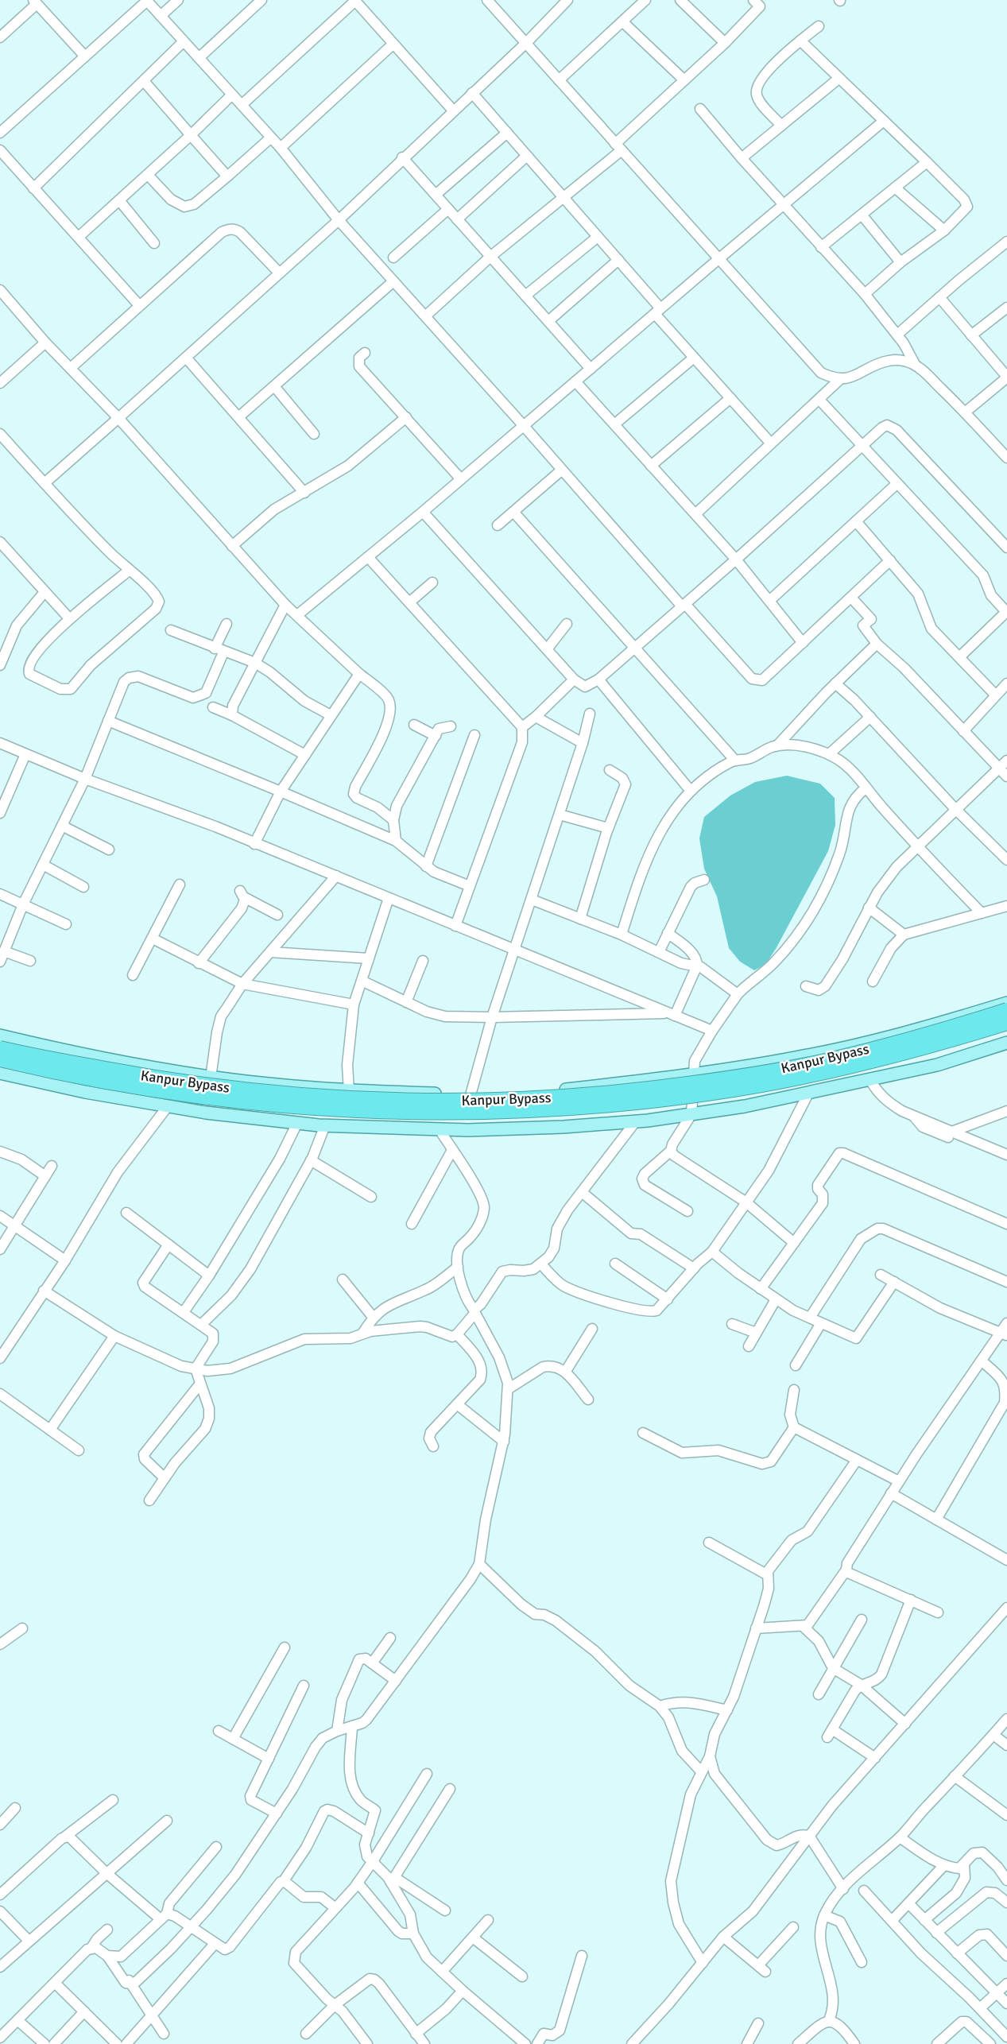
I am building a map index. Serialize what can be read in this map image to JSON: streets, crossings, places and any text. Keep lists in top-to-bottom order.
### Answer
{
  "streets": {
    "highway": ["Kanpur Bypass"]
  }
}
